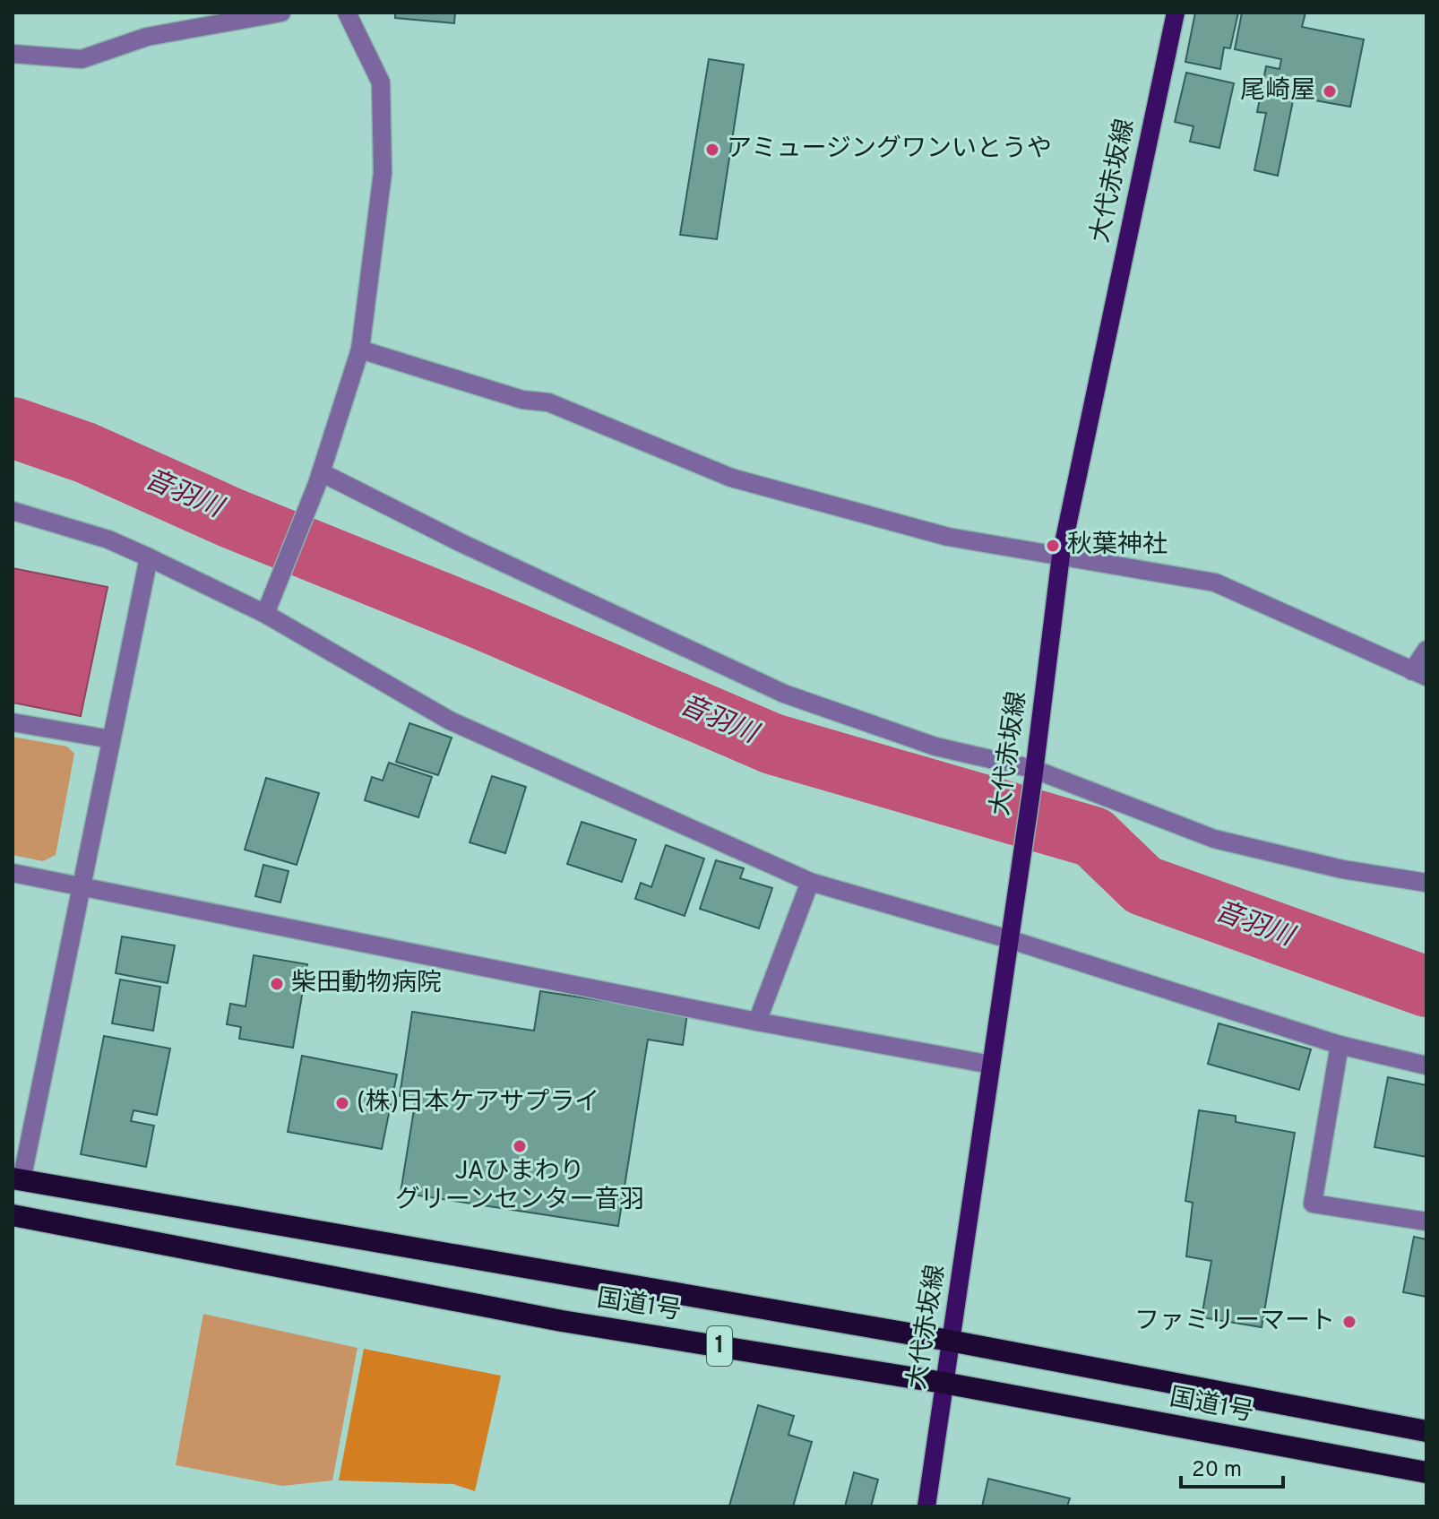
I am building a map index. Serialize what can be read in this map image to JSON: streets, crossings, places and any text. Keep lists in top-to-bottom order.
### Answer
{
  "streets": {
    "highway": ["国道1号", "1"],
    "main road": ["大代赤坂線"]
  },
  "crossings": [
    ["大代赤坂線", "国道1号"]
  ],
  "water": ["音羽川"],
  "places": [
    "尾崎屋",
    "アミュージングワンいとうや",
    "秋葉神社",
    "柴田動物病院",
    "(株)日本ケアサプライ",
    "JAひまわり グリーンセンター音羽",
    "ファミリーマート"
  ],
  "scale_bar": "20 m"
}
